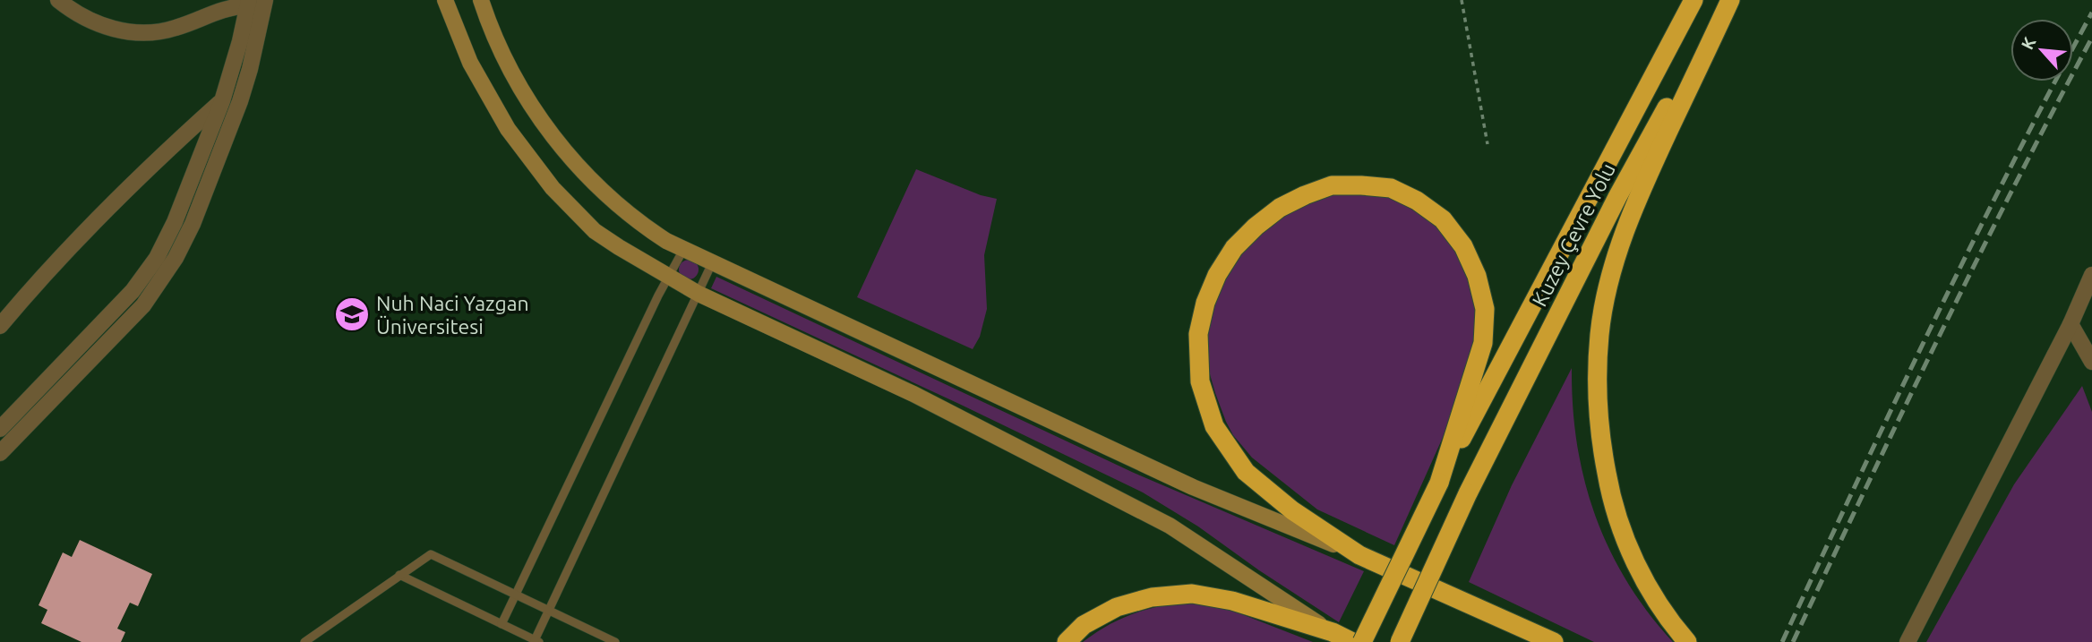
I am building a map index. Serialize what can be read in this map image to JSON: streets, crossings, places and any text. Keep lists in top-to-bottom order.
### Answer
{
  "streets": {
    "highway": ["Kuzey Çevre Yolu"]
  },
  "places": {
    "school or university": ["Nuh Naci Yazgan Üniversitesi"]
  },
  "north": "top left"
}
